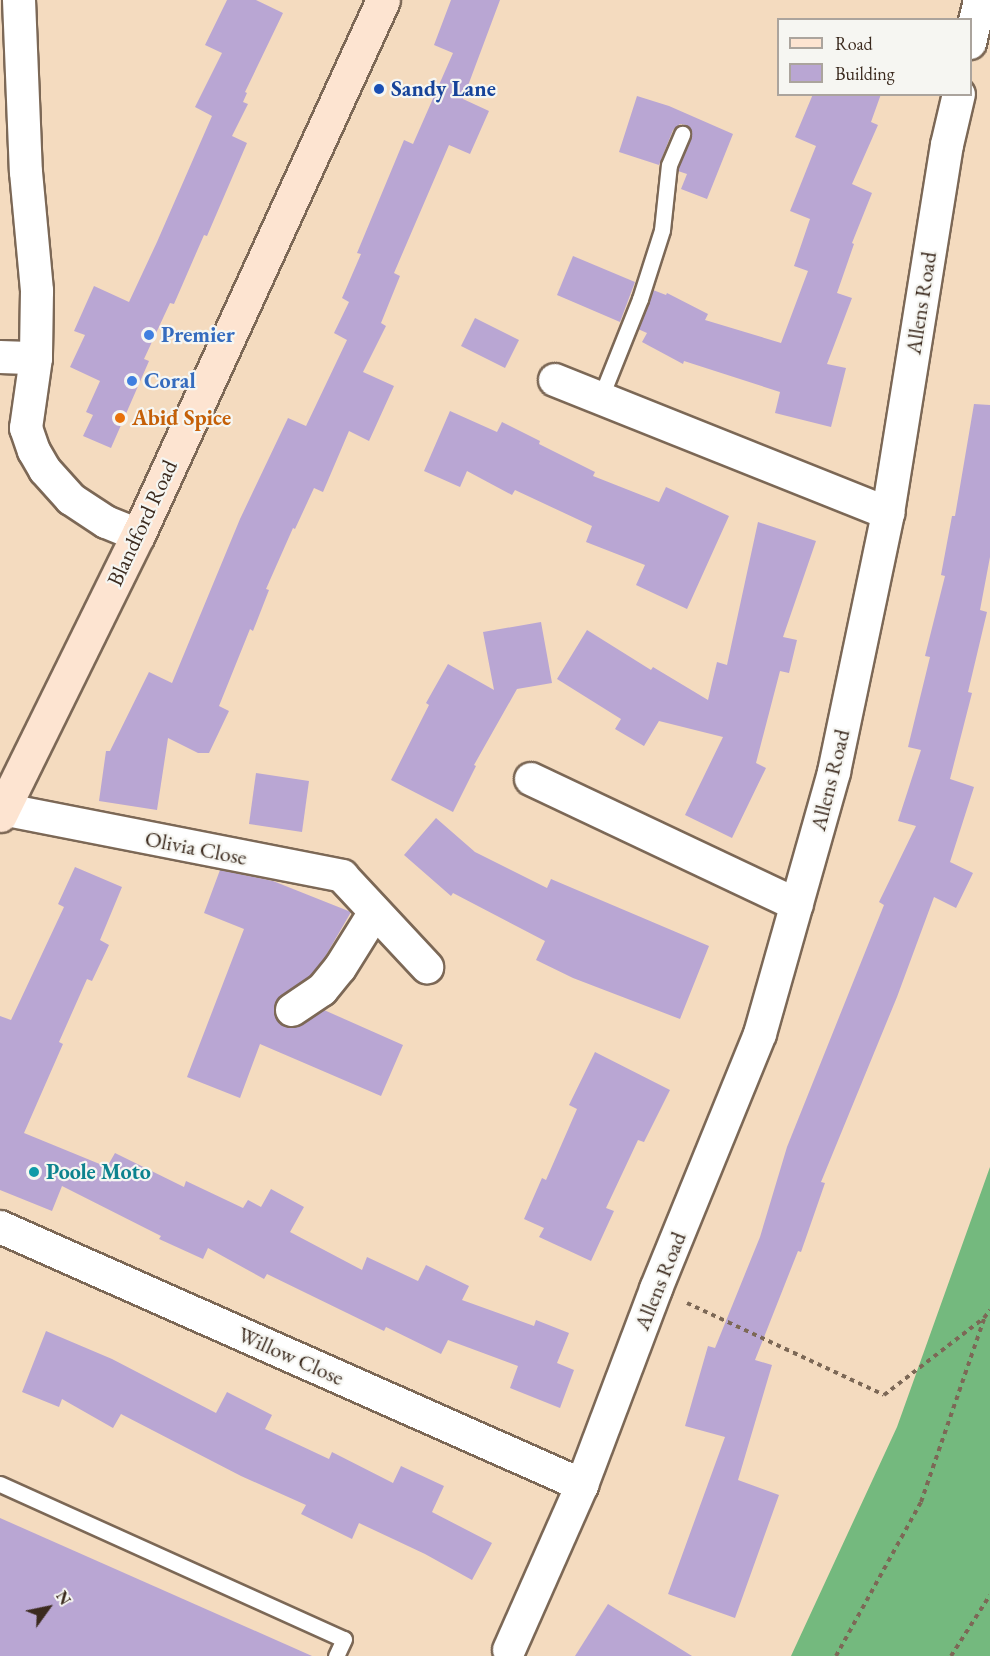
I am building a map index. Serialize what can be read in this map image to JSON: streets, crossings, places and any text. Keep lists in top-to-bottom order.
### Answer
{
  "streets": {
    "main road": ["Blandford Road"],
    "street": ["Allens Road", "Olivia Close", "Willow Close"]
  },
  "crossings": [
    ["Allens Road", "Willow Close"],
    ["Blandford Road", "Olivia Close"]
  ],
  "places": [
    "Sandy Lane",
    "Premier",
    "Coral",
    "Abid Spice",
    "Poole Moto"
  ],
  "legend": ["Road", "Building"],
  "north": "top right"
}
